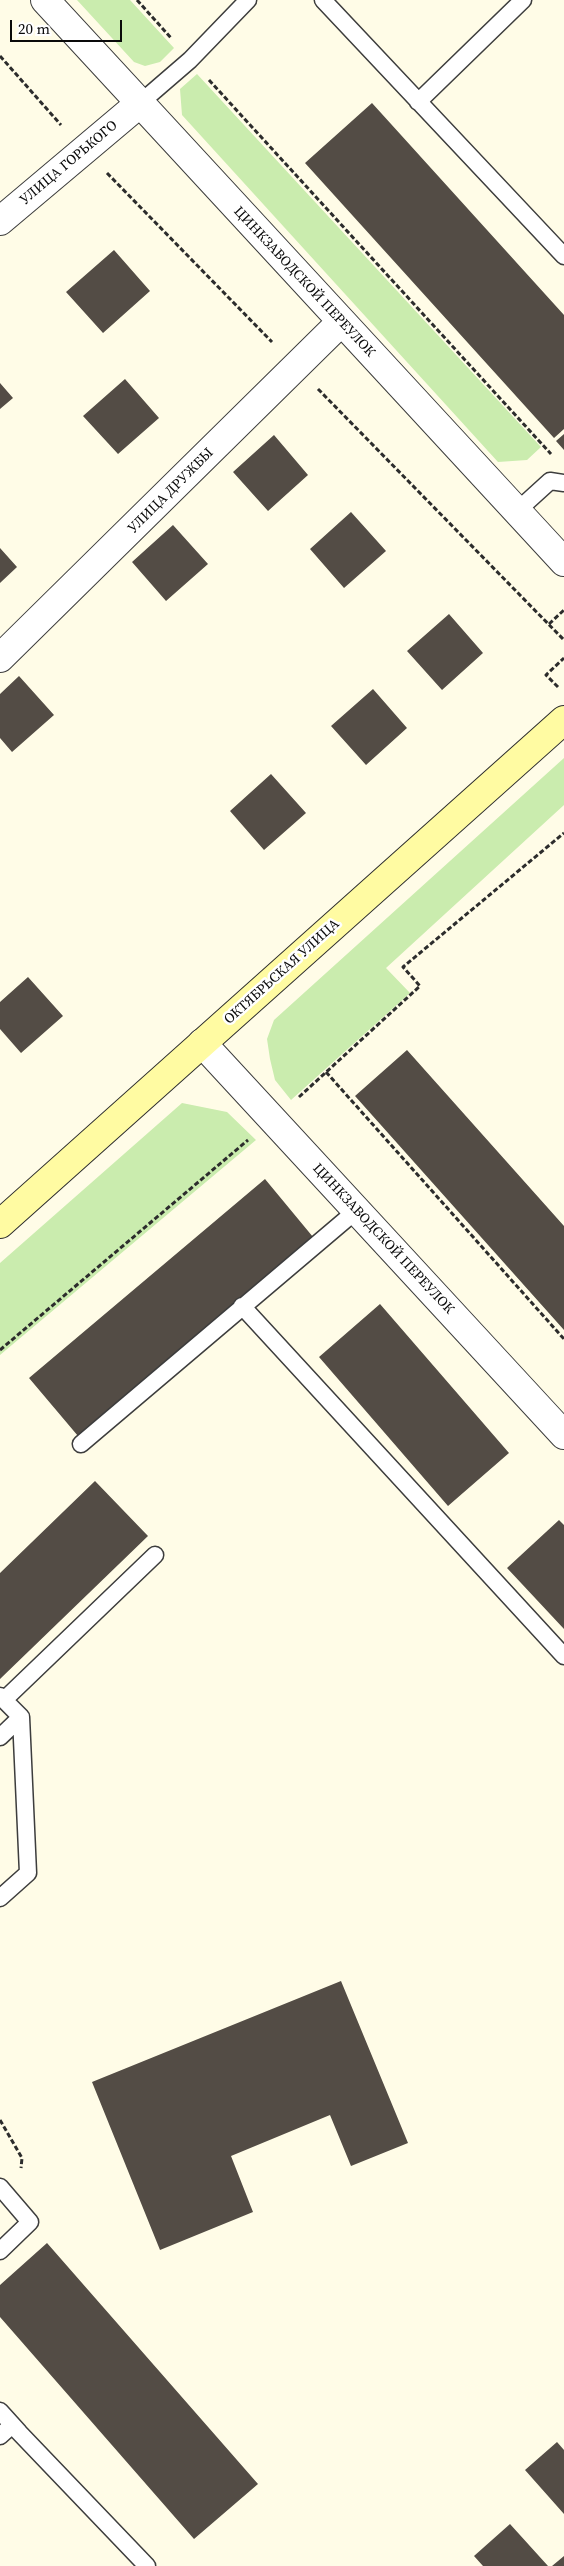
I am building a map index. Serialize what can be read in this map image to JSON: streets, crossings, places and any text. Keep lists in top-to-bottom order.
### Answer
{
  "streets": {
    "street": [
      "УЛИЦА ГОРЬКОГО",
      "ЦИНКЗАВОДСКОЙ ПЕРЕУЛОК",
      "УЛИЦА ДРУЖБЫ",
      "ОКТЯБРЬСКАЯ УЛИЦА"
    ]
  },
  "crossings": [
    ["УЛИЦА ГОРЬКОГО", "ЦИНКЗАВОДСКОЙ ПЕРЕУЛОК"],
    ["ЦИНКЗАВОДСКОЙ ПЕРЕУЛОК", "УЛИЦА ДРУЖБЫ"],
    ["ЦИНКЗАВОДСКОЙ ПЕРЕУЛОК", "ОКТЯБРЬСКАЯ УЛИЦА"]
  ],
  "scale_bar": "20 m"
}
